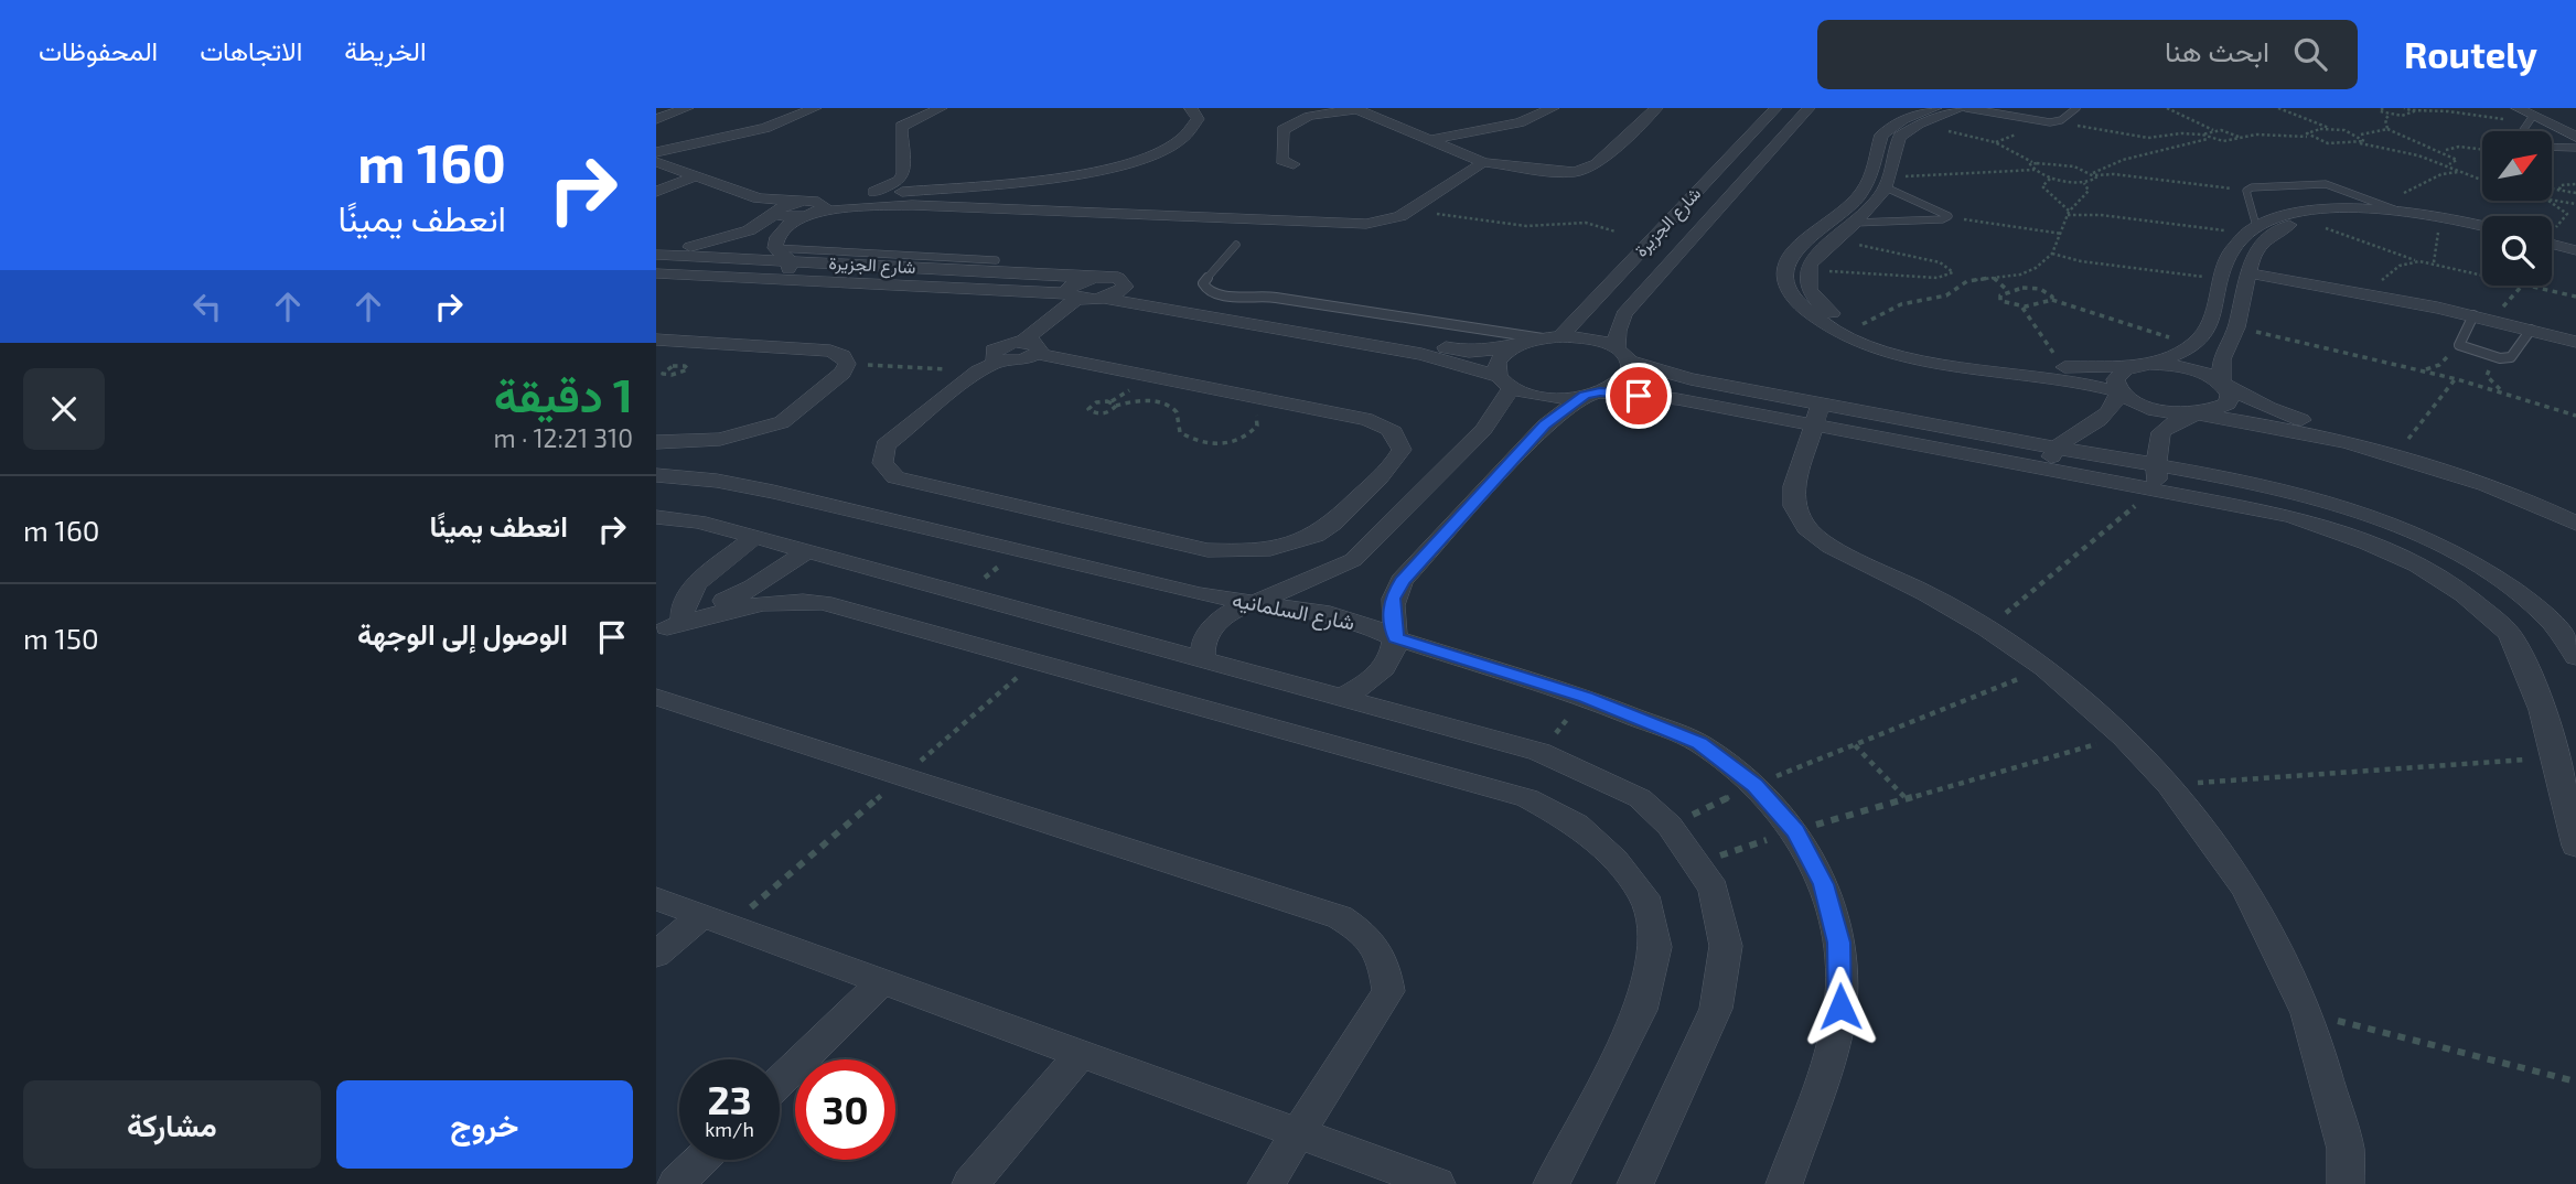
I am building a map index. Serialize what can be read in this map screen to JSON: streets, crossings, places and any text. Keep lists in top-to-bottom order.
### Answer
{
  "streets": {
    "street": ["شارع الجزيرة", "شارع السلمانيه"]
  },
  "north": "top right",
  "page": {
    "header": "Routely",
    "search": "ابحث هنا",
    "nav": ["الخريطة", "الاتجاهات", "المحفوظات"],
    "turn": ["160 m", "انعطف يمينًا"],
    "heading": ["1 دقيقة", "310 m · 12:21"],
    "list": [
      {
        "name": "انعطف يمينًا",
        "value": "160 m"
      },
      {
        "name": "الوصول إلى الوجهة",
        "value": "150 m"
      }
    ],
    "speed": "23 km/h",
    "limit": "30",
    "buttons": ["خروج", "مشاركة"]
  }
}
